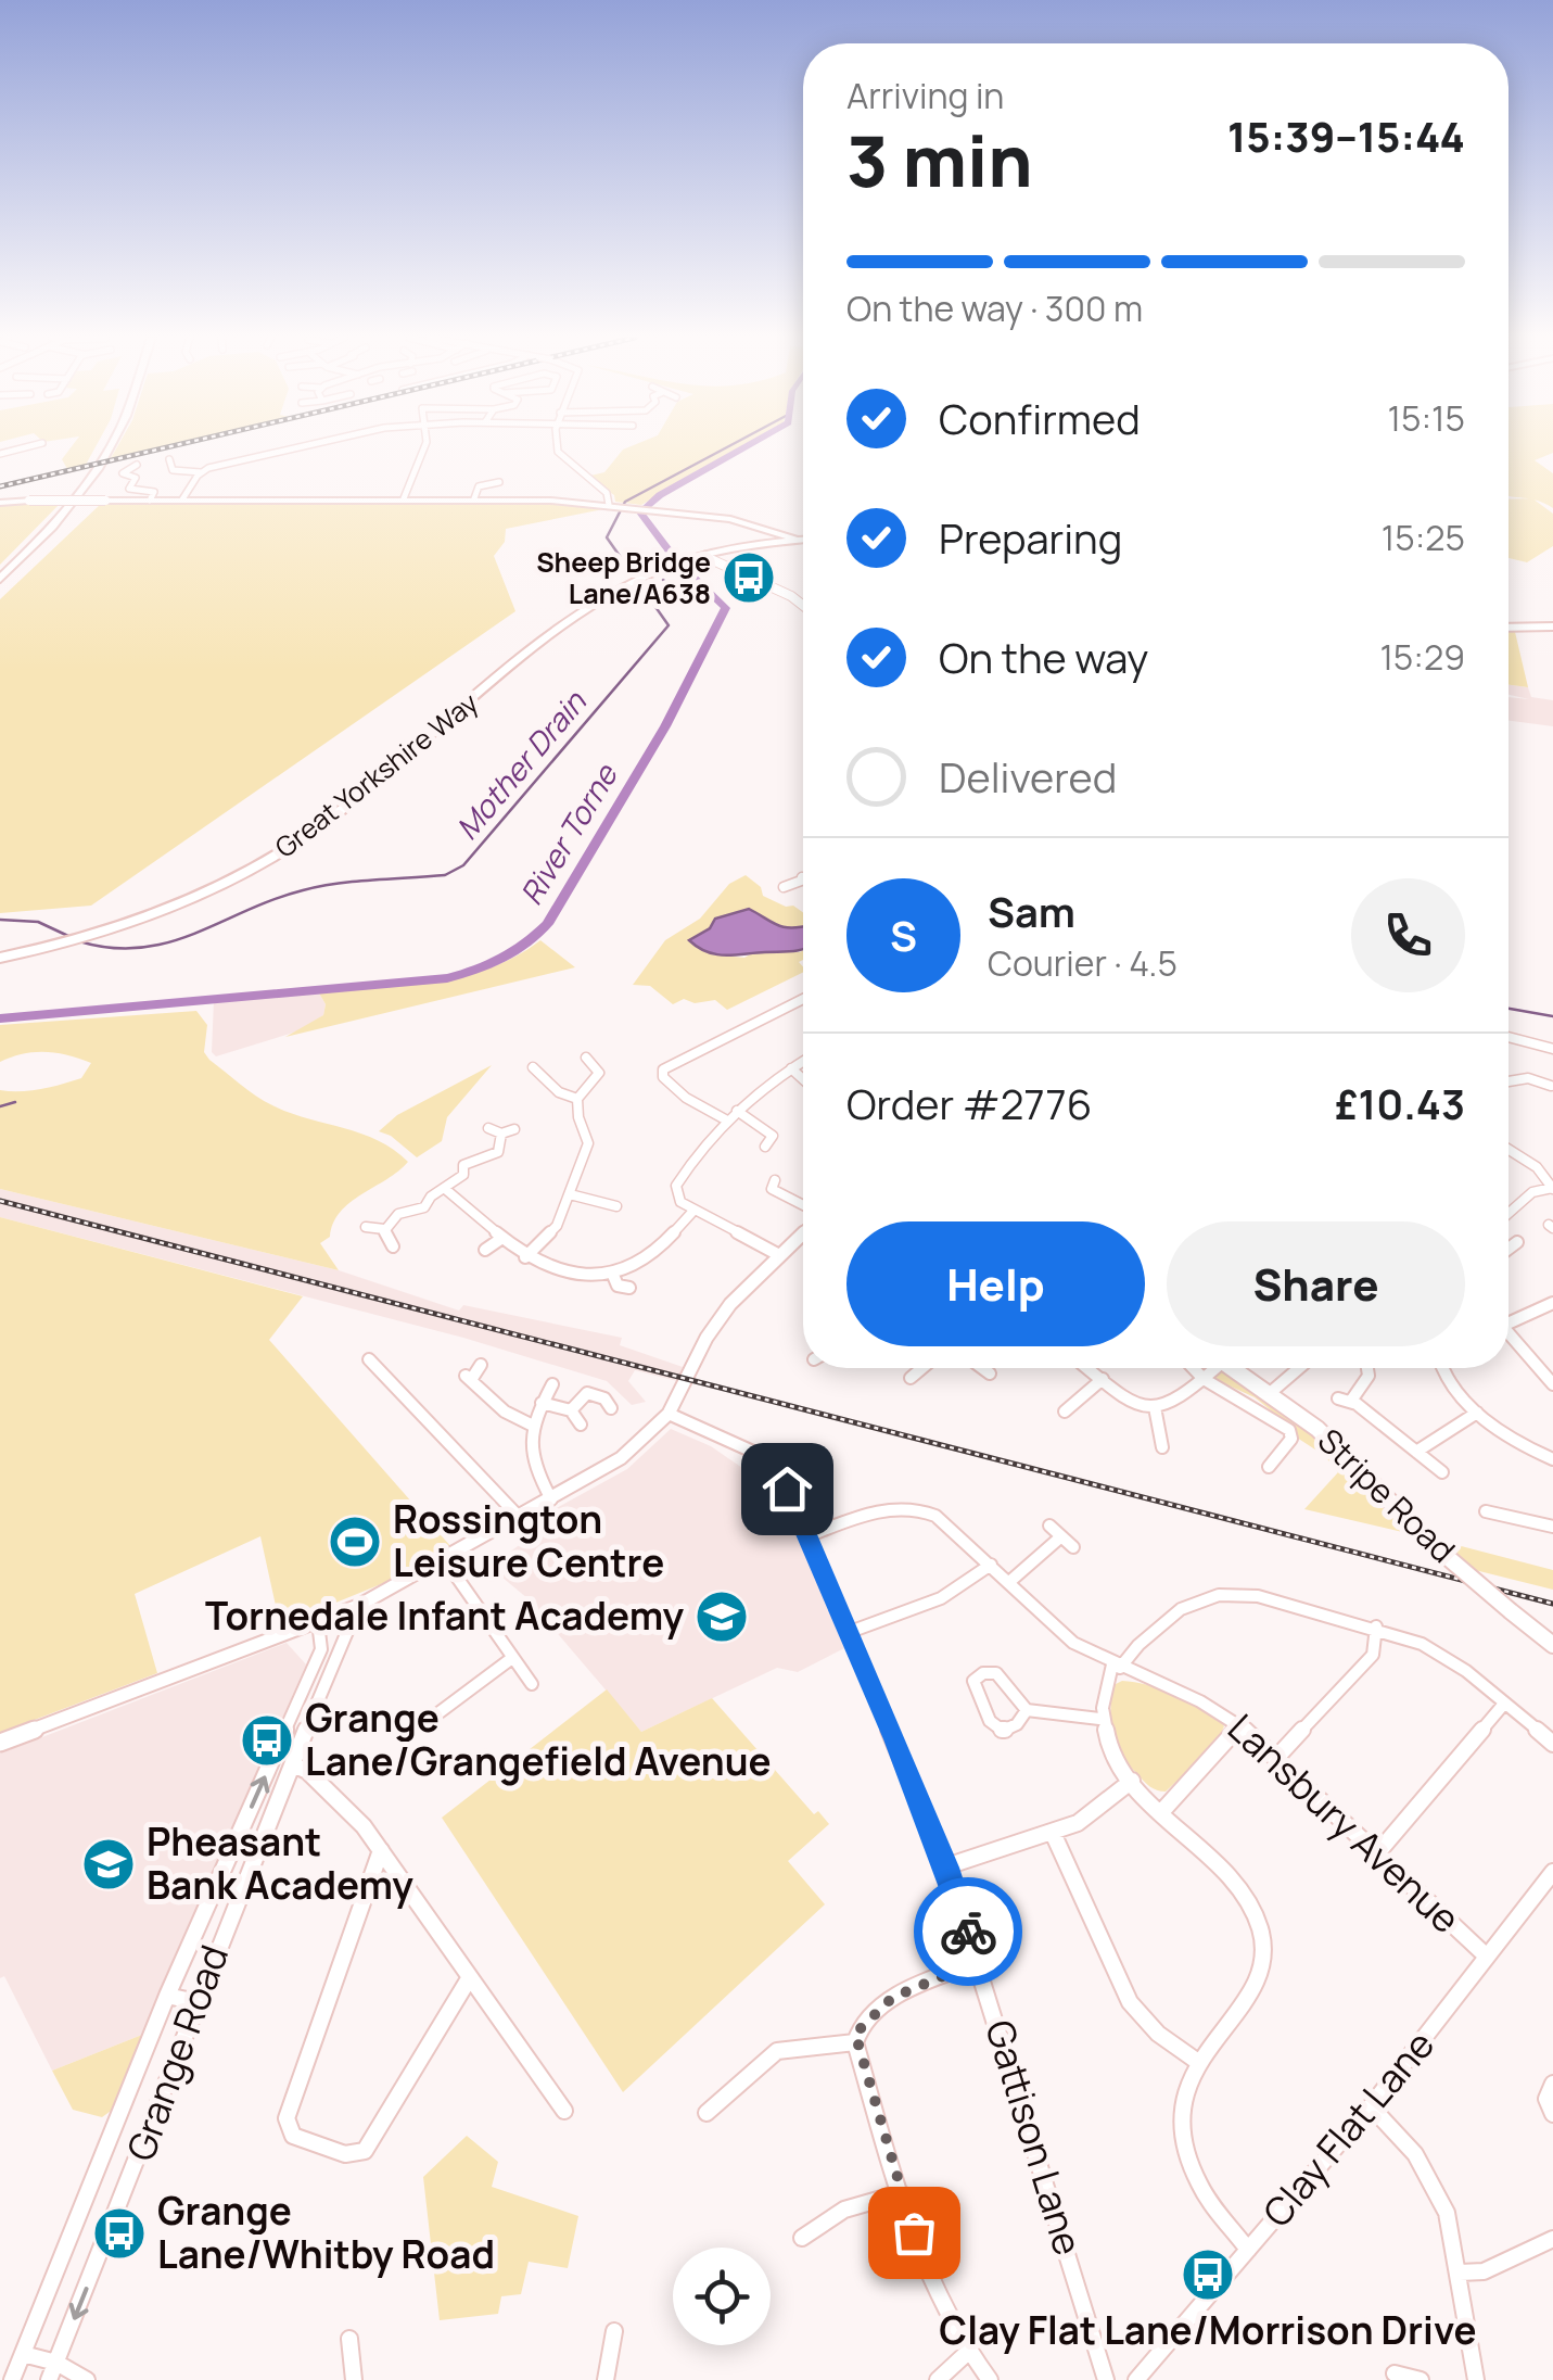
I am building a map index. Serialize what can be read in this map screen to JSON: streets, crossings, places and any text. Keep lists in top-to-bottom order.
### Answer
{
  "streets": {
    "highway": ["Great Yorkshire Way"],
    "main road": ["Stripe Road"],
    "street": [
      "Lansbury Avenue",
      "Grange Road",
      "Clay Flat Lane",
      "Gattison Lane"
    ]
  },
  "crossings": [
    ["Lansbury Avenue", "Clay Flat Lane"],
    ["Lansbury Avenue", "Gattison Lane"]
  ],
  "water": ["Mother Drain", "River Torne"],
  "places": {
    "bus stop": [
      "Sheep Bridge Lane/A638",
      "Grange Lane/Grangefield Avenue",
      "Grange Lane/Whitby Road",
      "Clay Flat Lane/Morrison Drive"
    ],
    "sports": ["Rossington Leisure Centre"],
    "school or university": ["Tornedale Infant Academy", "Pheasant Bank Academy"]
  },
  "page": {
    "heading": ["3 min", "Arriving in", "15:39–15:44"],
    "panel": [
      "Sam",
      "Courier · 4.5",
      "Order #2776",
      "£10.43"
    ],
    "bar": "On the way · 300 m",
    "list": [
      ["Confirmed", "15:15"],
      ["Preparing", "15:25"],
      ["On the way", "15:29"],
      "Delivered"
    ],
    "round": "S",
    "buttons": ["Help", "Share"]
  }
}
